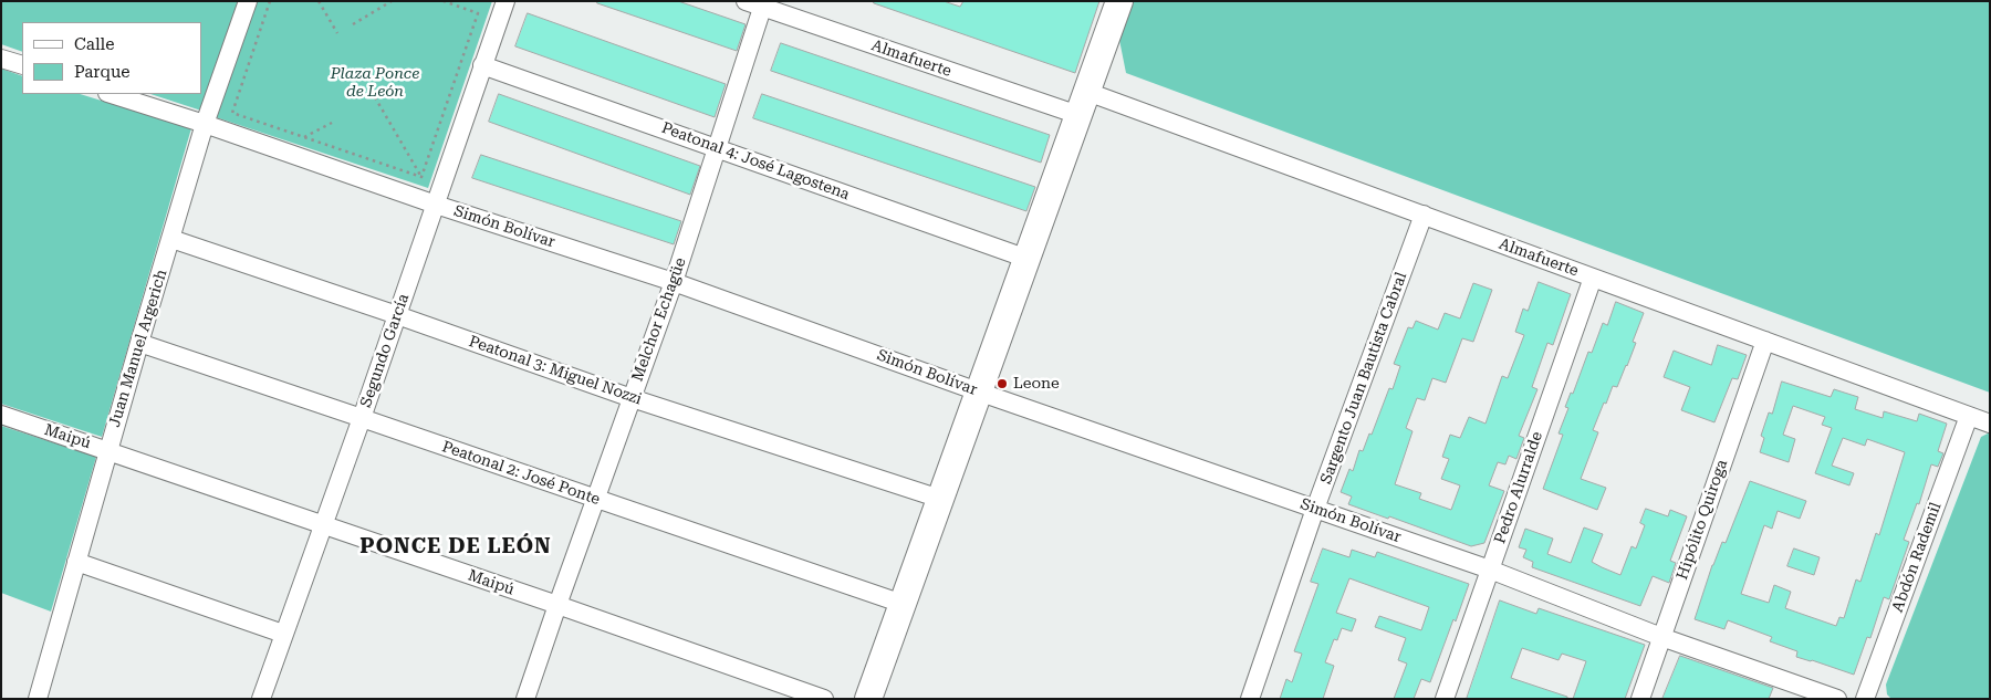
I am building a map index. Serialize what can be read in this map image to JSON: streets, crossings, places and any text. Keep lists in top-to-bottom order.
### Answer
{
  "streets": {
    "street": [
      "Almafuerte",
      "Peatonal 4: José Lagostena",
      "Simón Bolívar",
      "Melchor Echagüe",
      "Juan Manuel Argerich",
      "Segundo García",
      "Peatonal 3: Miguel Nozzi",
      "Sargento Juan Bautista Cabral",
      "Maipú",
      "Peatonal 2: José Ponte",
      "Pedro Alurralde",
      "Hipólito Quiroga",
      "Abdón Rademil"
    ]
  },
  "crossings": [
    ["Almafuerte", "Melchor Echagüe"],
    ["Almafuerte", "Sargento Juan Bautista Cabral"],
    ["Almafuerte", "Pedro Alurralde"],
    ["Almafuerte", "Hipólito Quiroga"],
    ["Almafuerte", "Abdón Rademil"],
    ["Peatonal 4: José Lagostena", "Melchor Echagüe"],
    ["Peatonal 4: José Lagostena", "Segundo García"],
    ["Simón Bolívar", "Melchor Echagüe"],
    ["Simón Bolívar", "Juan Manuel Argerich"],
    ["Simón Bolívar", "Segundo García"],
    ["Simón Bolívar", "Sargento Juan Bautista Cabral"],
    ["Simón Bolívar", "Pedro Alurralde"],
    ["Simón Bolívar", "Hipólito Quiroga"],
    ["Melchor Echagüe", "Peatonal 3: Miguel Nozzi"],
    ["Melchor Echagüe", "Maipú"],
    ["Melchor Echagüe", "Peatonal 2: José Ponte"],
    ["Juan Manuel Argerich", "Peatonal 3: Miguel Nozzi"],
    ["Juan Manuel Argerich", "Maipú"],
    ["Juan Manuel Argerich", "Peatonal 2: José Ponte"],
    ["Segundo García", "Peatonal 3: Miguel Nozzi"],
    ["Segundo García", "Maipú"],
    ["Segundo García", "Peatonal 2: José Ponte"]
  ],
  "districts": ["PONCE DE LEÓN"],
  "parks": ["Plaza Ponce de León"],
  "places": ["Leone"],
  "legend": ["Calle", "Parque"]
}
